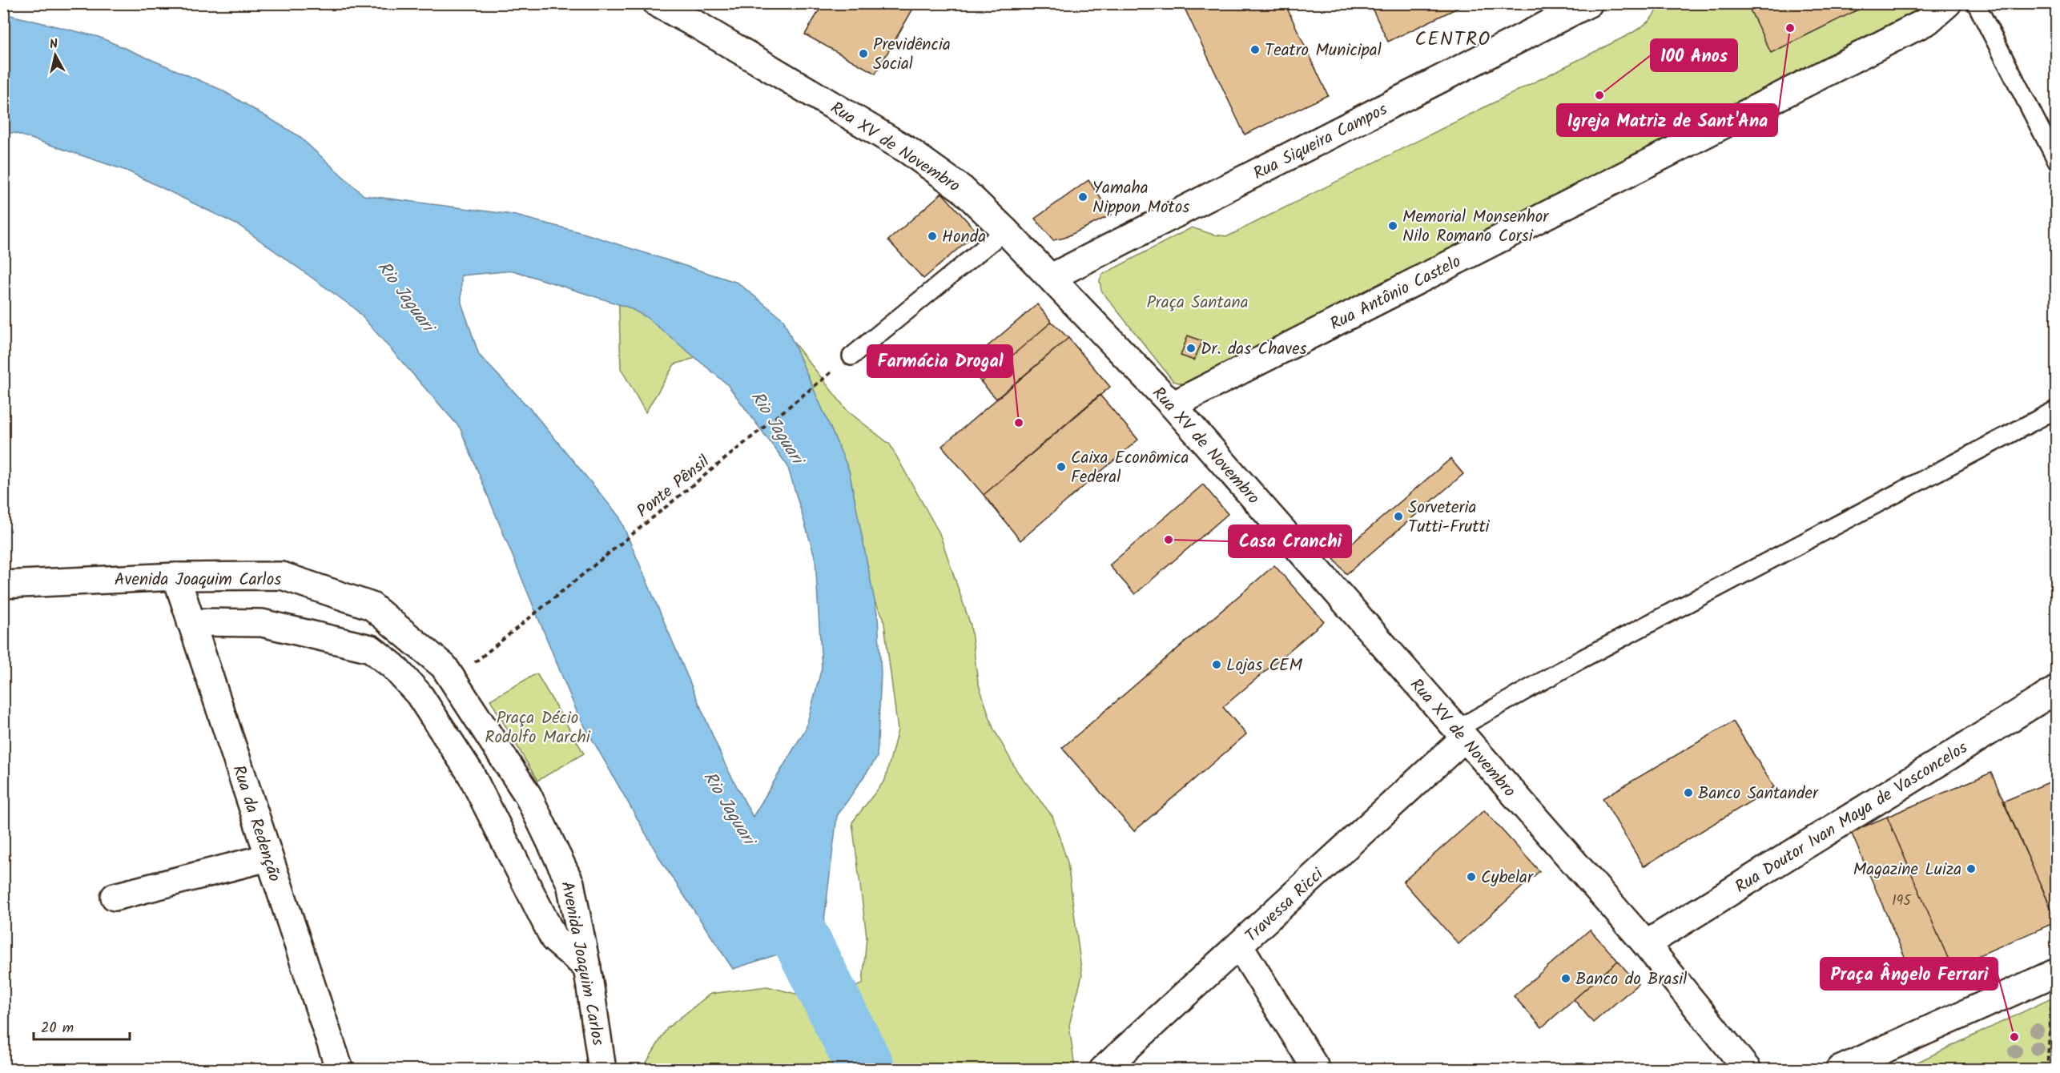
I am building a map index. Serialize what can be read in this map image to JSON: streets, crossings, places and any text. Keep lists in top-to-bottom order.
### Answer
{
  "streets": {
    "street": [
      "Rua Siqueira Campos",
      "Rua XV de Novembro",
      "Rua Antônio Castelo",
      "Avenida Joaquim Carlos",
      "Rua Doutor Ivan Maya de Vasconcelos",
      "Rua da Redenção",
      "Travessa Ricci"
    ],
    "path": ["Ponte Pênsil"]
  },
  "crossings": [
    ["Rua Siqueira Campos", "Rua XV de Novembro"],
    ["Rua XV de Novembro", "Rua Antônio Castelo"],
    ["Rua XV de Novembro", "Rua Doutor Ivan Maya de Vasconcelos"],
    ["Rua XV de Novembro", "Travessa Ricci"],
    ["Ponte Pênsil", "Avenida Joaquim Carlos"],
    ["Avenida Joaquim Carlos", "Rua da Redenção"]
  ],
  "districts": ["CENTRO"],
  "water": ["Rio Jaguari"],
  "parks": ["Praça Santana", "Praça Décio Rodolfo Marchi"],
  "places": [
    "Igreja Matriz de Sant'Ana",
    "Teatro Municipal",
    "Previdência Social",
    "100 Anos",
    "Yamaha Nippon Motos",
    "Memorial Monsenhor Nilo Romano Corsi",
    "Honda",
    "Dr. das Chaves",
    "Farmácia Drogal",
    "Caixa Econômica Federal",
    "Sorveteria Tutti-Frutti",
    "Casa Cranchi",
    "Lojas CEM",
    "Banco Santander",
    "Magazine Luiza",
    "Cybelar",
    "Banco do Brasil",
    "Praça Ângelo Ferrari"
  ],
  "house_numbers": ["195"],
  "scale_bar": "20 m",
  "north": "top"
}
